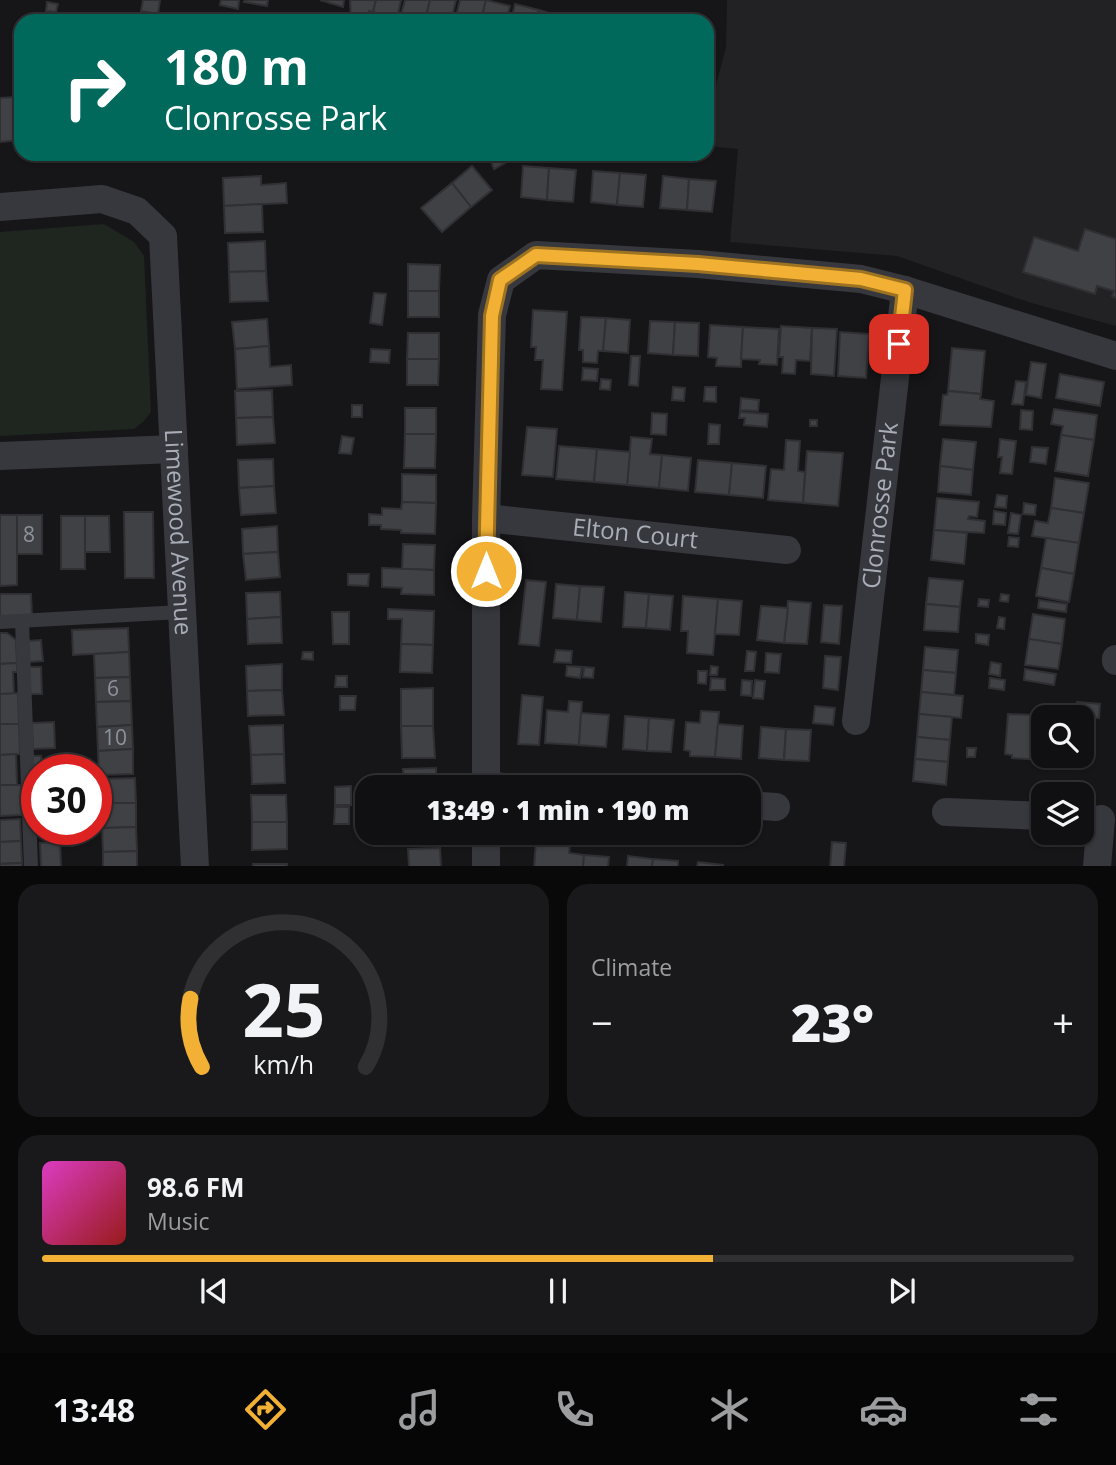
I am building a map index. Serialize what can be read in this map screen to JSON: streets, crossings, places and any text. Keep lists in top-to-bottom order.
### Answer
{
  "streets": {
    "street": ["Clonrosse Park", "Limewood Avenue", "Elton Court"]
  },
  "house_numbers": ["8", "6", "10"],
  "page": {
    "turn": ["180 m", "Clonrosse Park"],
    "limit": "30",
    "trip": "13:49 · 1 min · 190 m",
    "tile": "Climate",
    "heat": ["−", "23°", "+"],
    "song": ["98.6 FM", "Music"],
    "tabs": "13:48",
    "gauge": ["25", "km/h"]
  }
}
